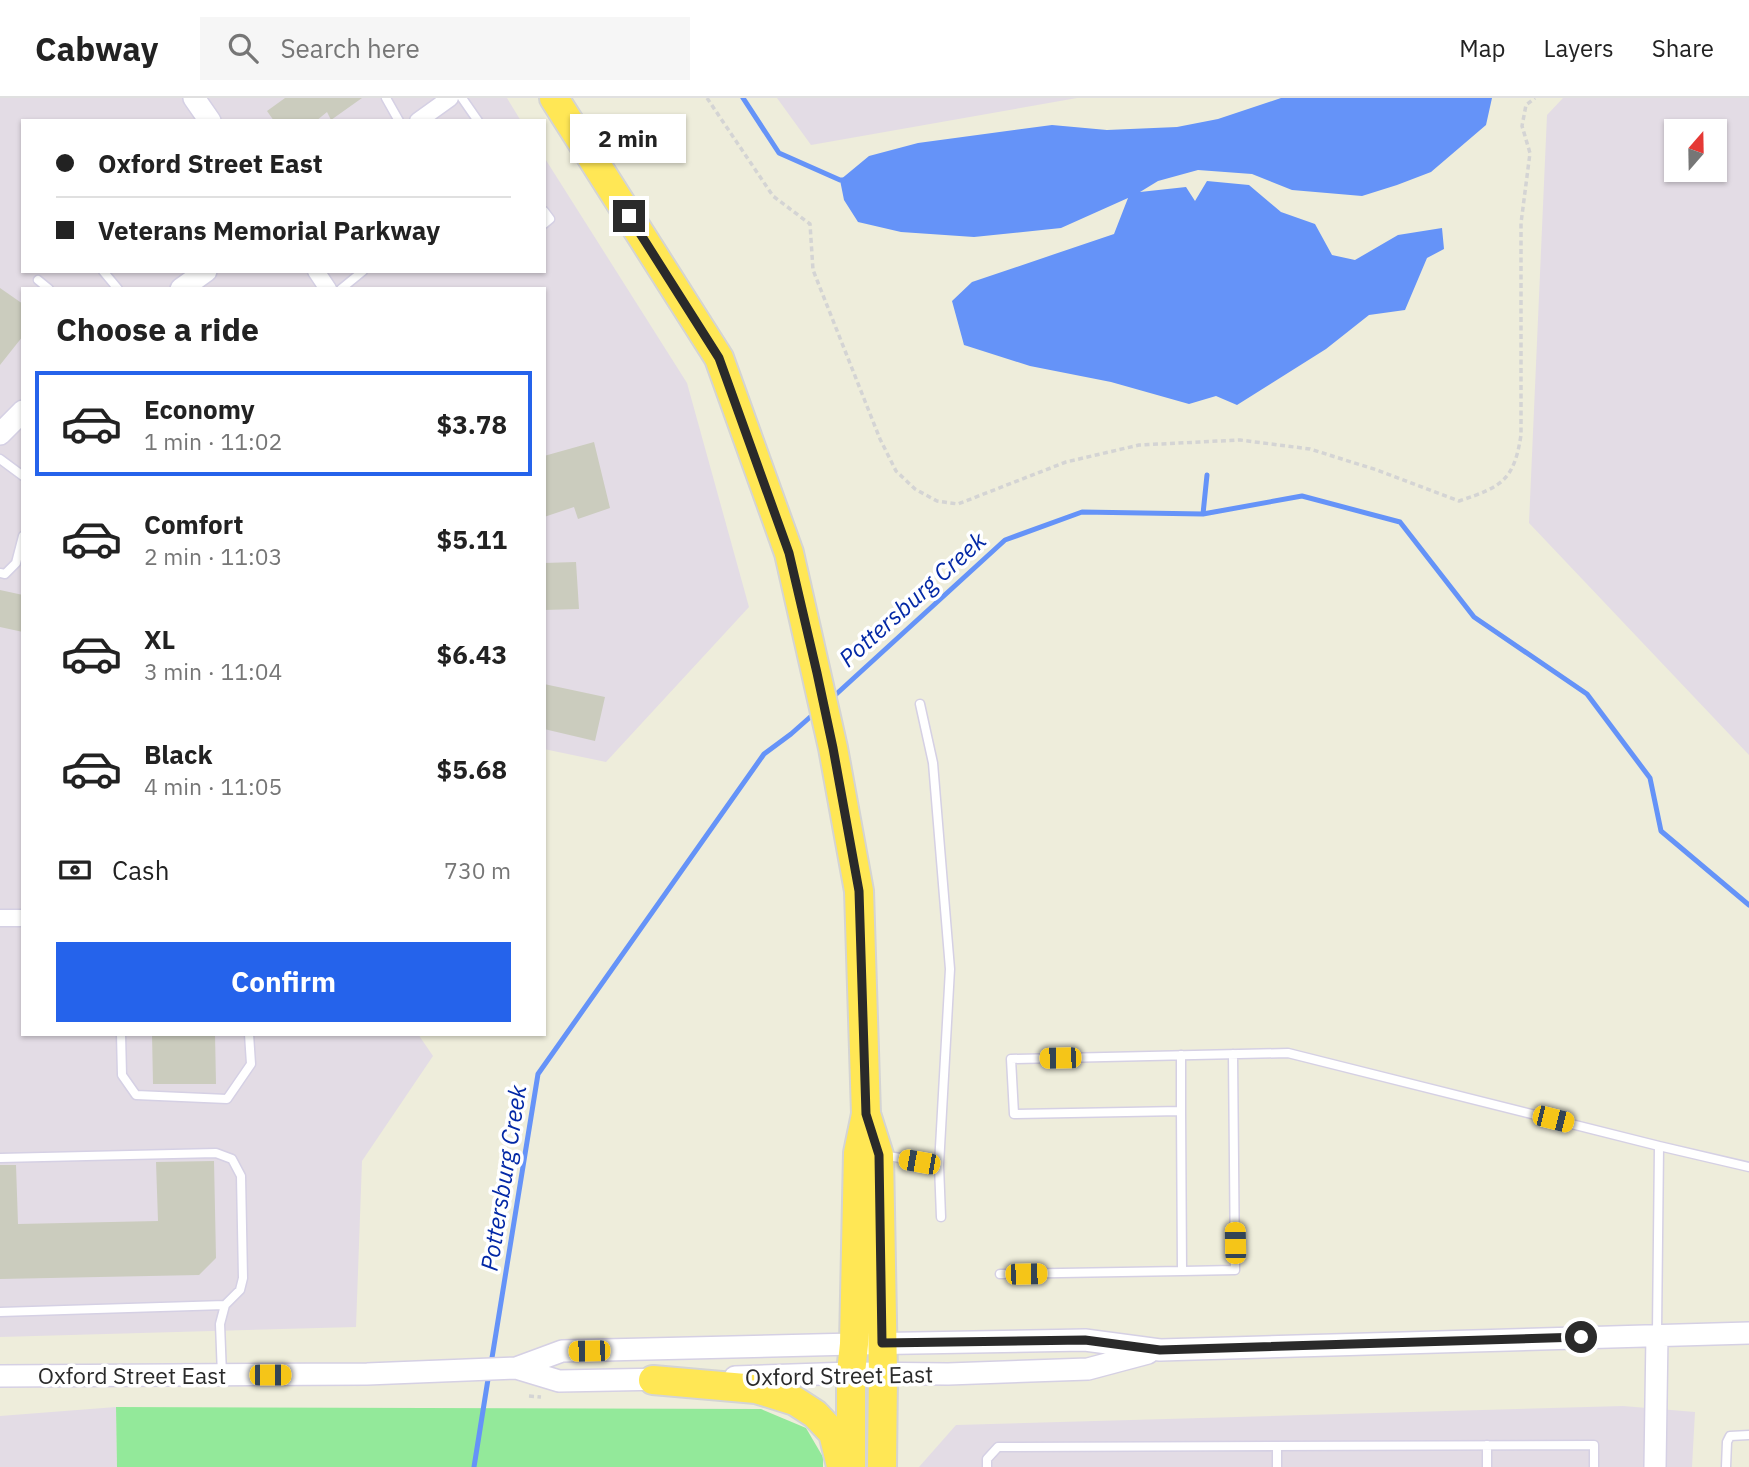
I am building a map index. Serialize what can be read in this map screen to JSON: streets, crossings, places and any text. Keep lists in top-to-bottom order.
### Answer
{
  "streets": {
    "main road": ["Oxford Street East"]
  },
  "water": ["Pottersburg Creek"],
  "north": "top",
  "page": {
    "header": "Cabway",
    "search": "Search here",
    "nav": ["Map", "Layers", "Share"],
    "bubble": "2 min",
    "banner": ["Oxford Street East", "Veterans Memorial Parkway"],
    "heading": "Choose a ride",
    "list": [
      {
        "name": "Economy",
        "note": "1 min · 11:02",
        "value": "$3.78"
      },
      {
        "name": "Comfort",
        "note": "2 min · 11:03",
        "value": "$5.11"
      },
      {
        "name": "XL",
        "note": "3 min · 11:04",
        "value": "$6.43"
      },
      {
        "name": "Black",
        "note": "4 min · 11:05",
        "value": "$5.68"
      }
    ],
    "pay": ["Cash", "730 m"],
    "buttons": "Confirm"
  }
}
